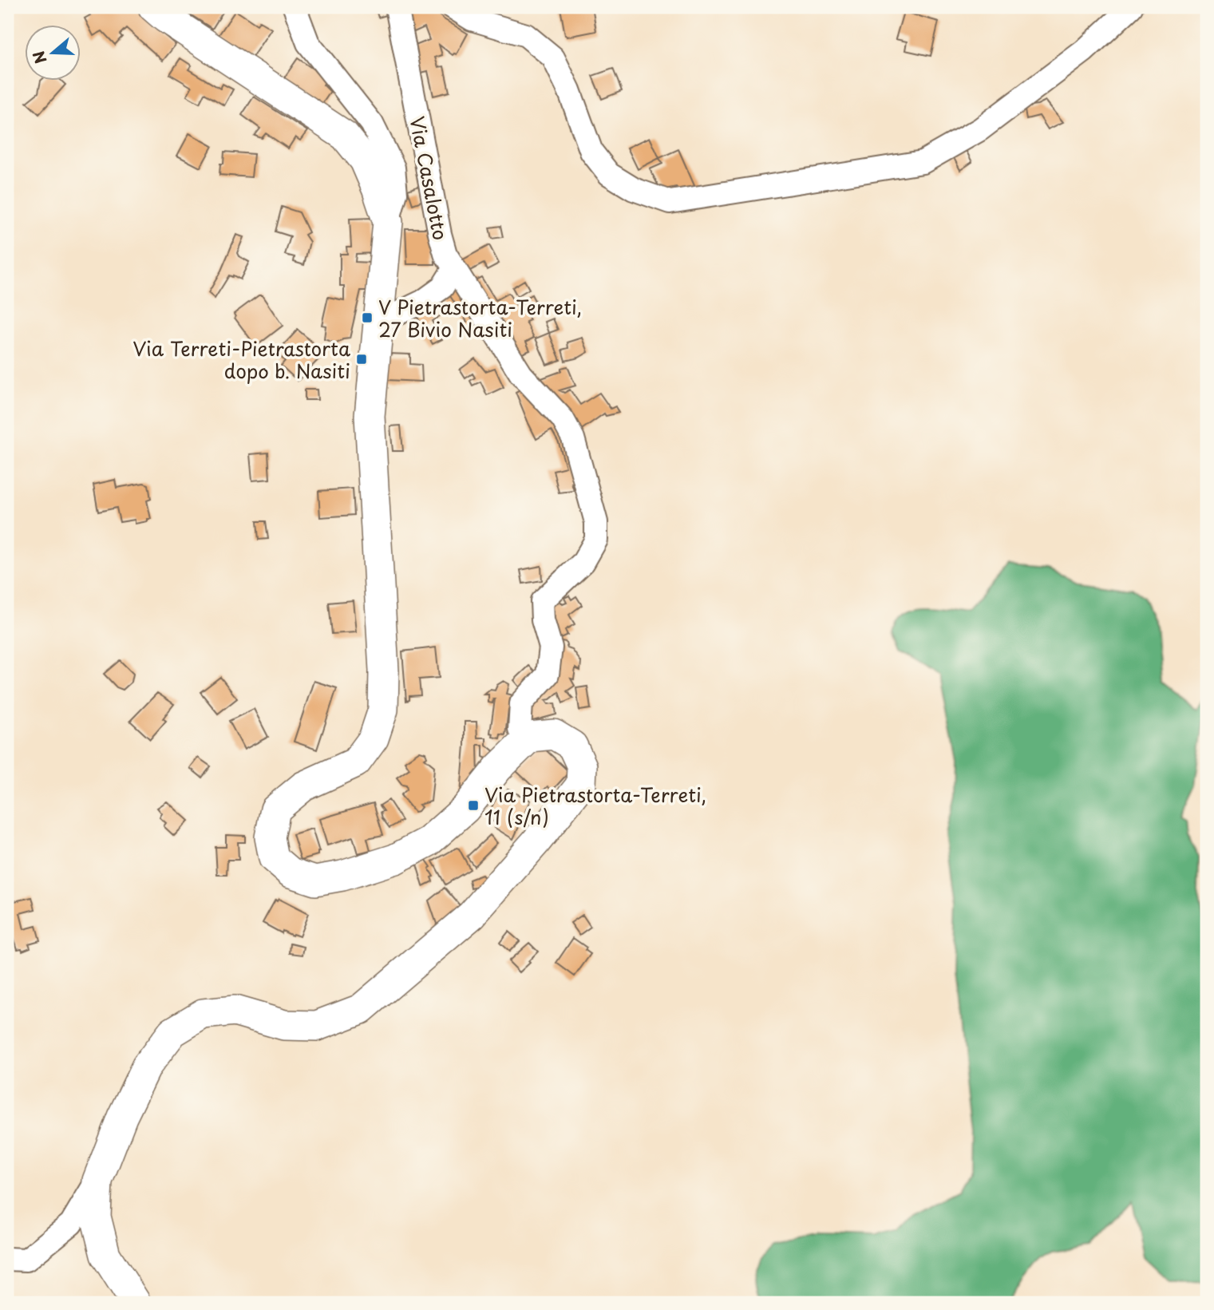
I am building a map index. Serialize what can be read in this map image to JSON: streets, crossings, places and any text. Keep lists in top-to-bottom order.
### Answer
{
  "streets": {
    "street": ["Via Casalotto"]
  },
  "places": {
    "transit": ["V Pietrastorta-Terreti, 27 Bivio Nasiti", "Via Terreti-Pietrastorta dopo b. Nasiti", "Via Pietrastorta-Terreti, 11 (s/n)"]
  },
  "north": "left"
}
